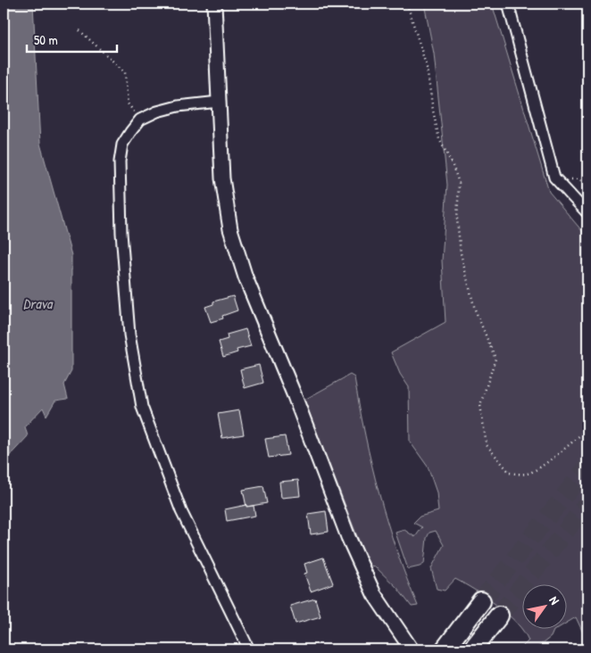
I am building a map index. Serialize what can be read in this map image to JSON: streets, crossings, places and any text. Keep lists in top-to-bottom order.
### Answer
{
  "water": ["Drava"],
  "scale_bar": "50 m",
  "north": "top right"
}
